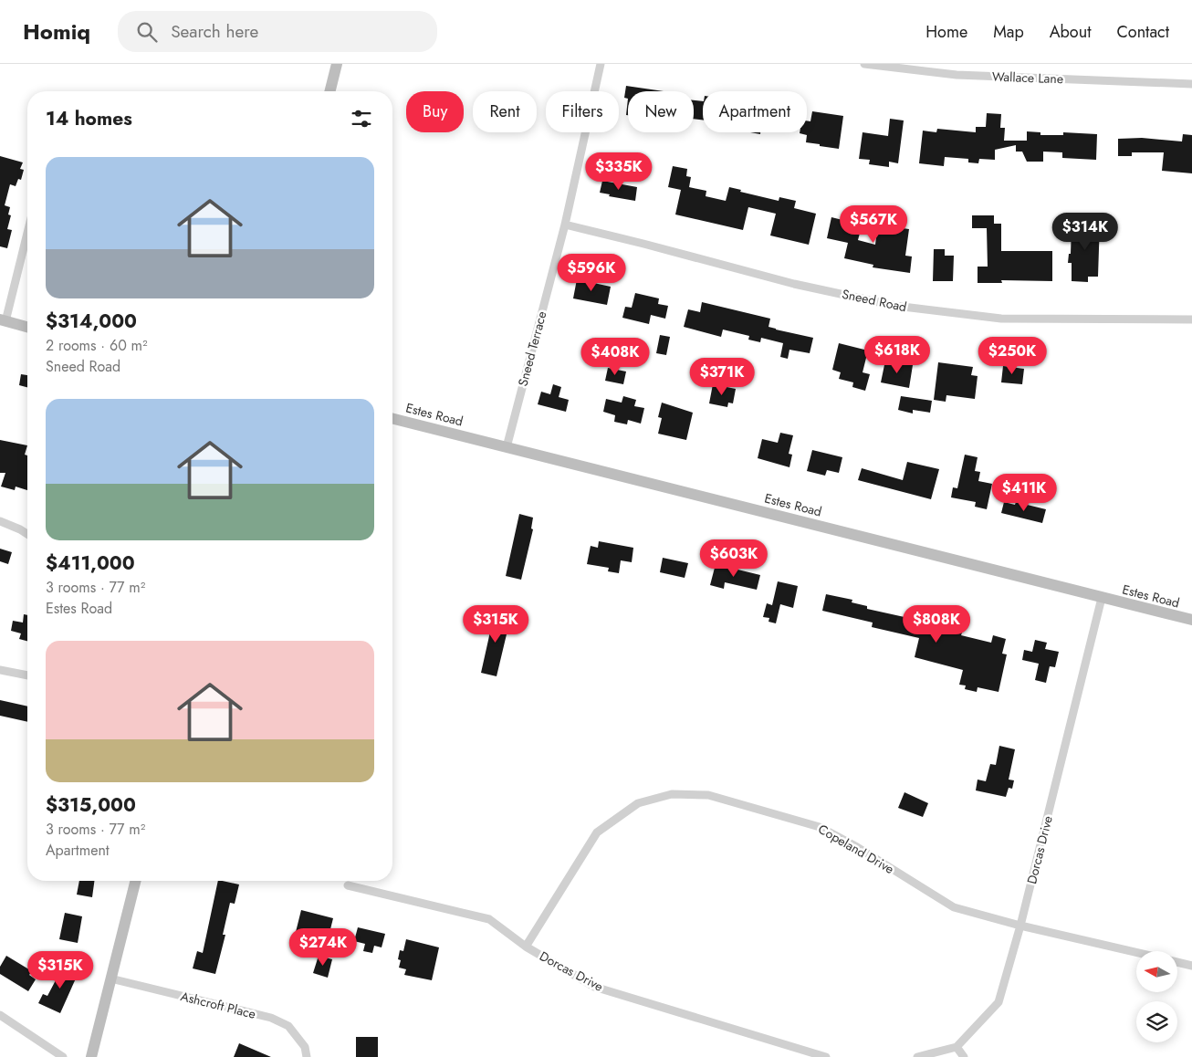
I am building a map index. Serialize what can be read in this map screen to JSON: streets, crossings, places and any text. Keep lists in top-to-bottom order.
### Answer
{
  "streets": {
    "main road": ["Estes Road"],
    "street": [
      "Wallace Lane",
      "Sneed Road",
      "Sneed Terrace",
      "Copeland Drive",
      "Dorcas Drive",
      "Ashcroft Place"
    ]
  },
  "crossings": [
    ["Sneed Road", "Sneed Terrace"],
    ["Sneed Terrace", "Estes Road"],
    ["Estes Road", "Dorcas Drive"],
    ["Copeland Drive", "Dorcas Drive"]
  ],
  "north": "left",
  "page": {
    "header": "Homiq",
    "search": "Search here",
    "nav": [
      "Home",
      "Map",
      "About",
      "Contact"
    ],
    "chip": [
      "Buy",
      "Rent",
      "Filters",
      "New",
      "Apartment"
    ],
    "heading": "14 homes",
    "list": [
      {
        "name": "$314,000",
        "note": "2 rooms · 60 m² · Sneed Road"
      },
      {
        "name": "$411,000",
        "note": "3 rooms · 77 m² · Estes Road"
      },
      {
        "name": "$315,000",
        "note": "3 rooms · 77 m² · Apartment"
      }
    ],
    "price": [
      "$335K",
      "$567K",
      "$314K",
      "$596K",
      "$618K",
      "$250K",
      "$408K",
      "$371K",
      "$411K",
      "$603K",
      "$315K",
      "$808K",
      "$274K",
      "$315K"
    ]
  }
}
